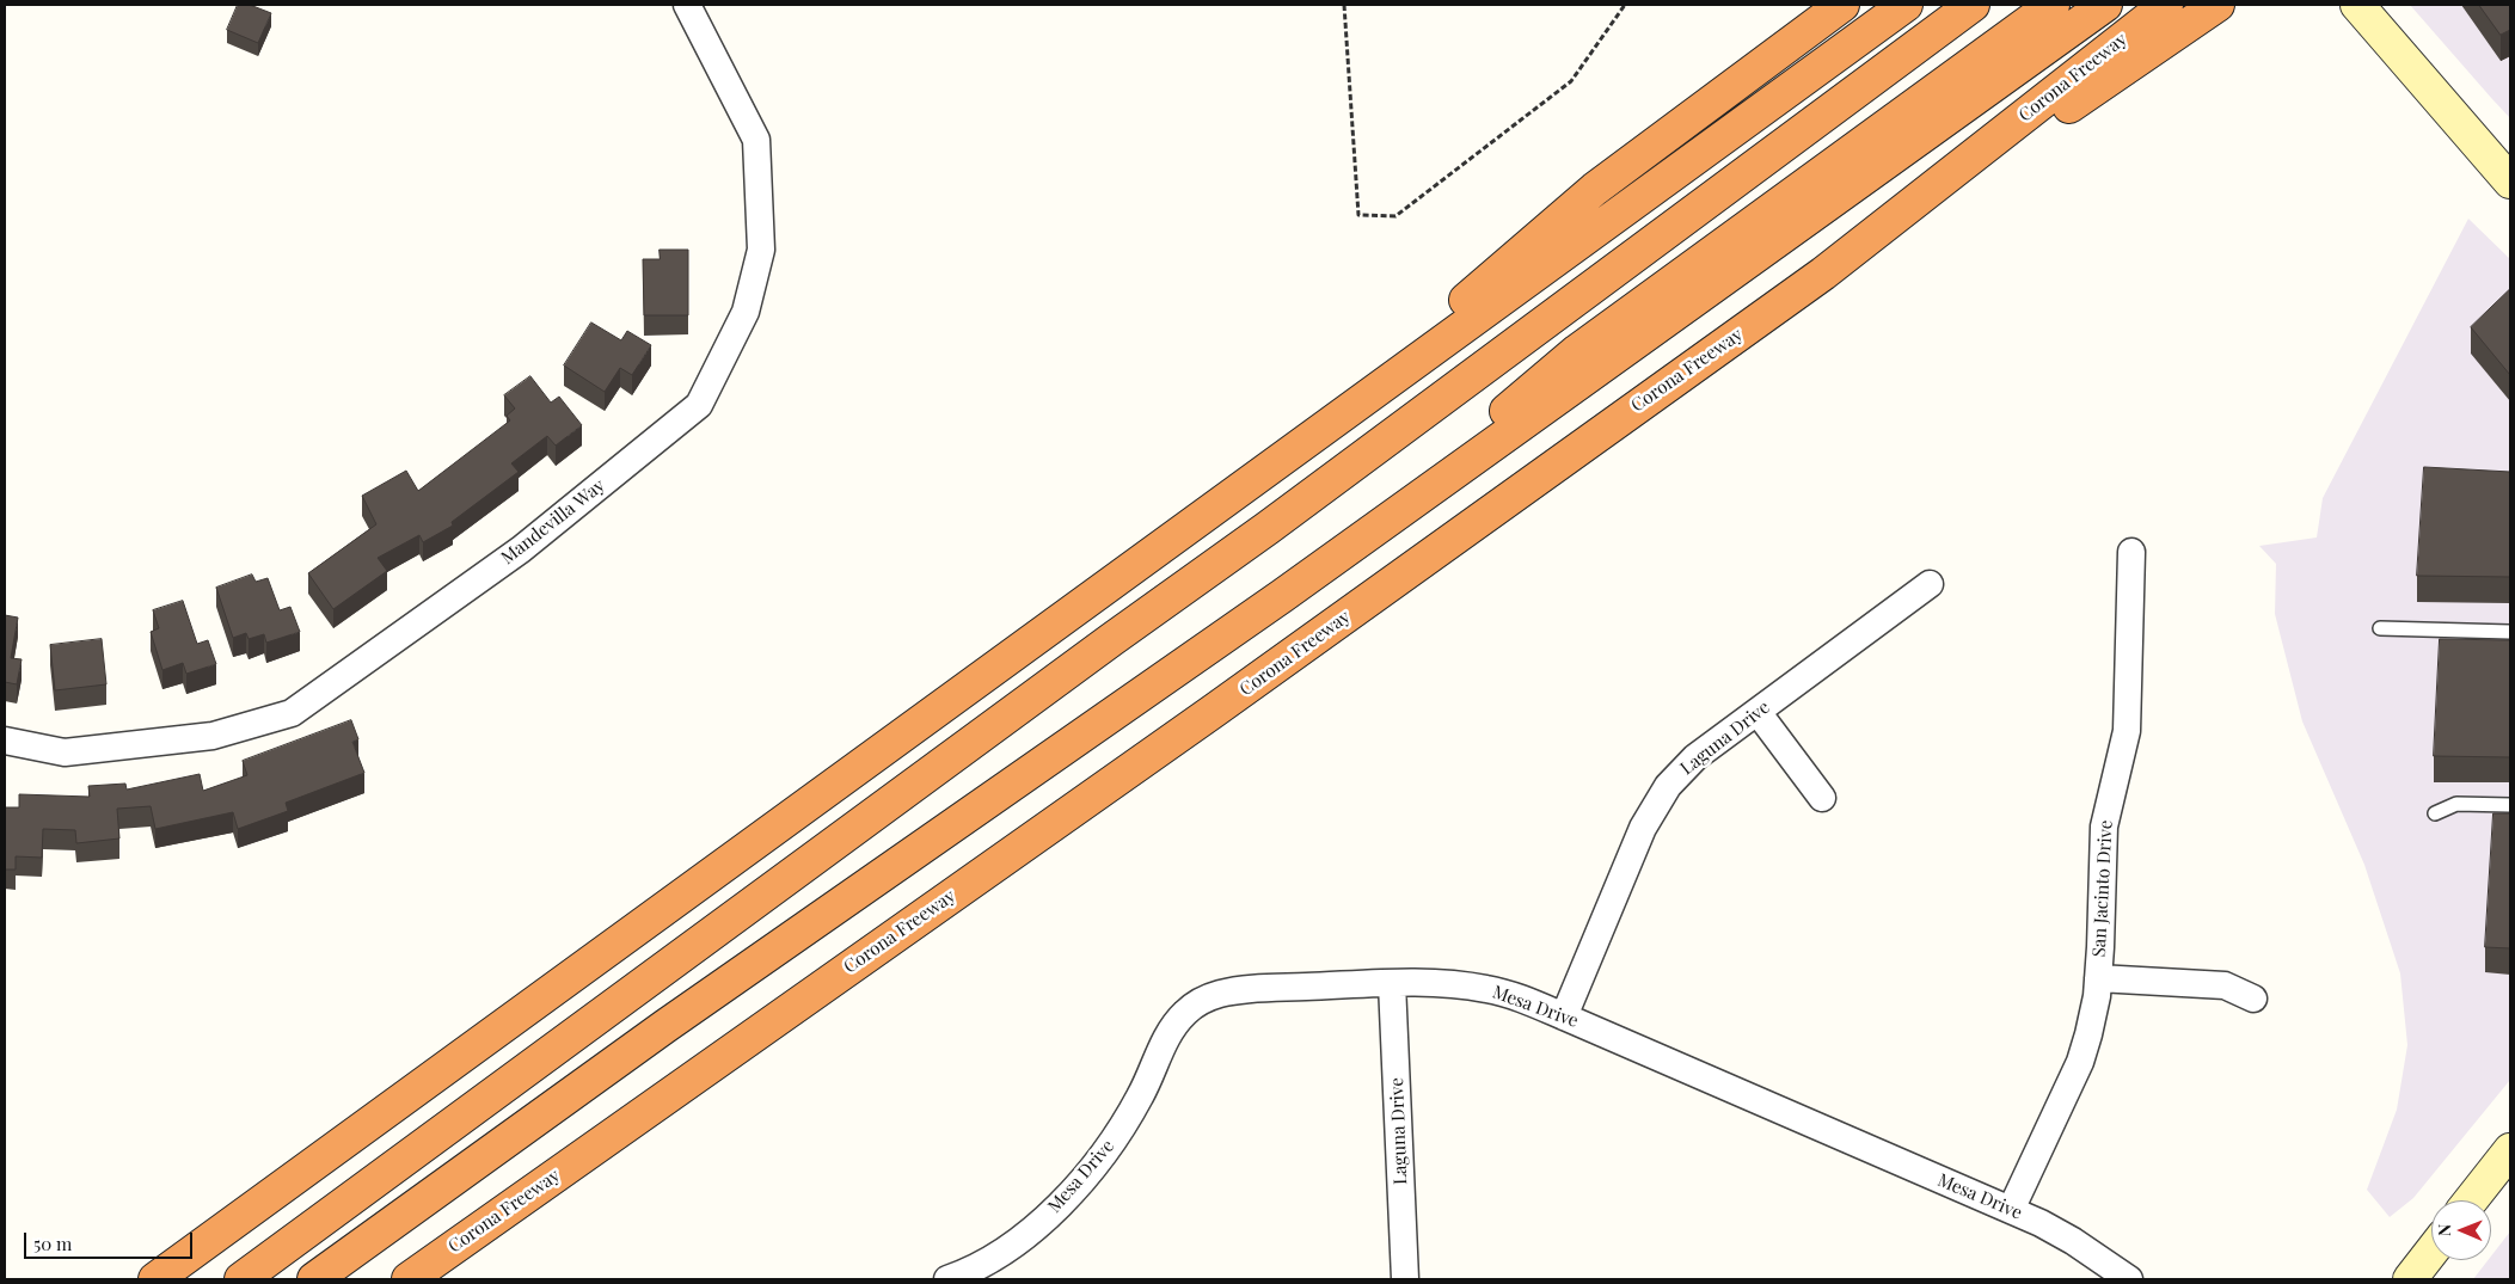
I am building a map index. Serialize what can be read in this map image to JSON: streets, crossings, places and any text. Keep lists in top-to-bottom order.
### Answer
{
  "streets": {
    "highway": ["Corona Freeway"],
    "street": [
      "Mandevilla Way",
      "Laguna Drive",
      "San Jacinto Drive",
      "Mesa Drive"
    ]
  },
  "crossings": [
    ["Laguna Drive", "Mesa Drive"],
    ["San Jacinto Drive", "Mesa Drive"]
  ],
  "scale_bar": "50 m",
  "north": "left"
}
